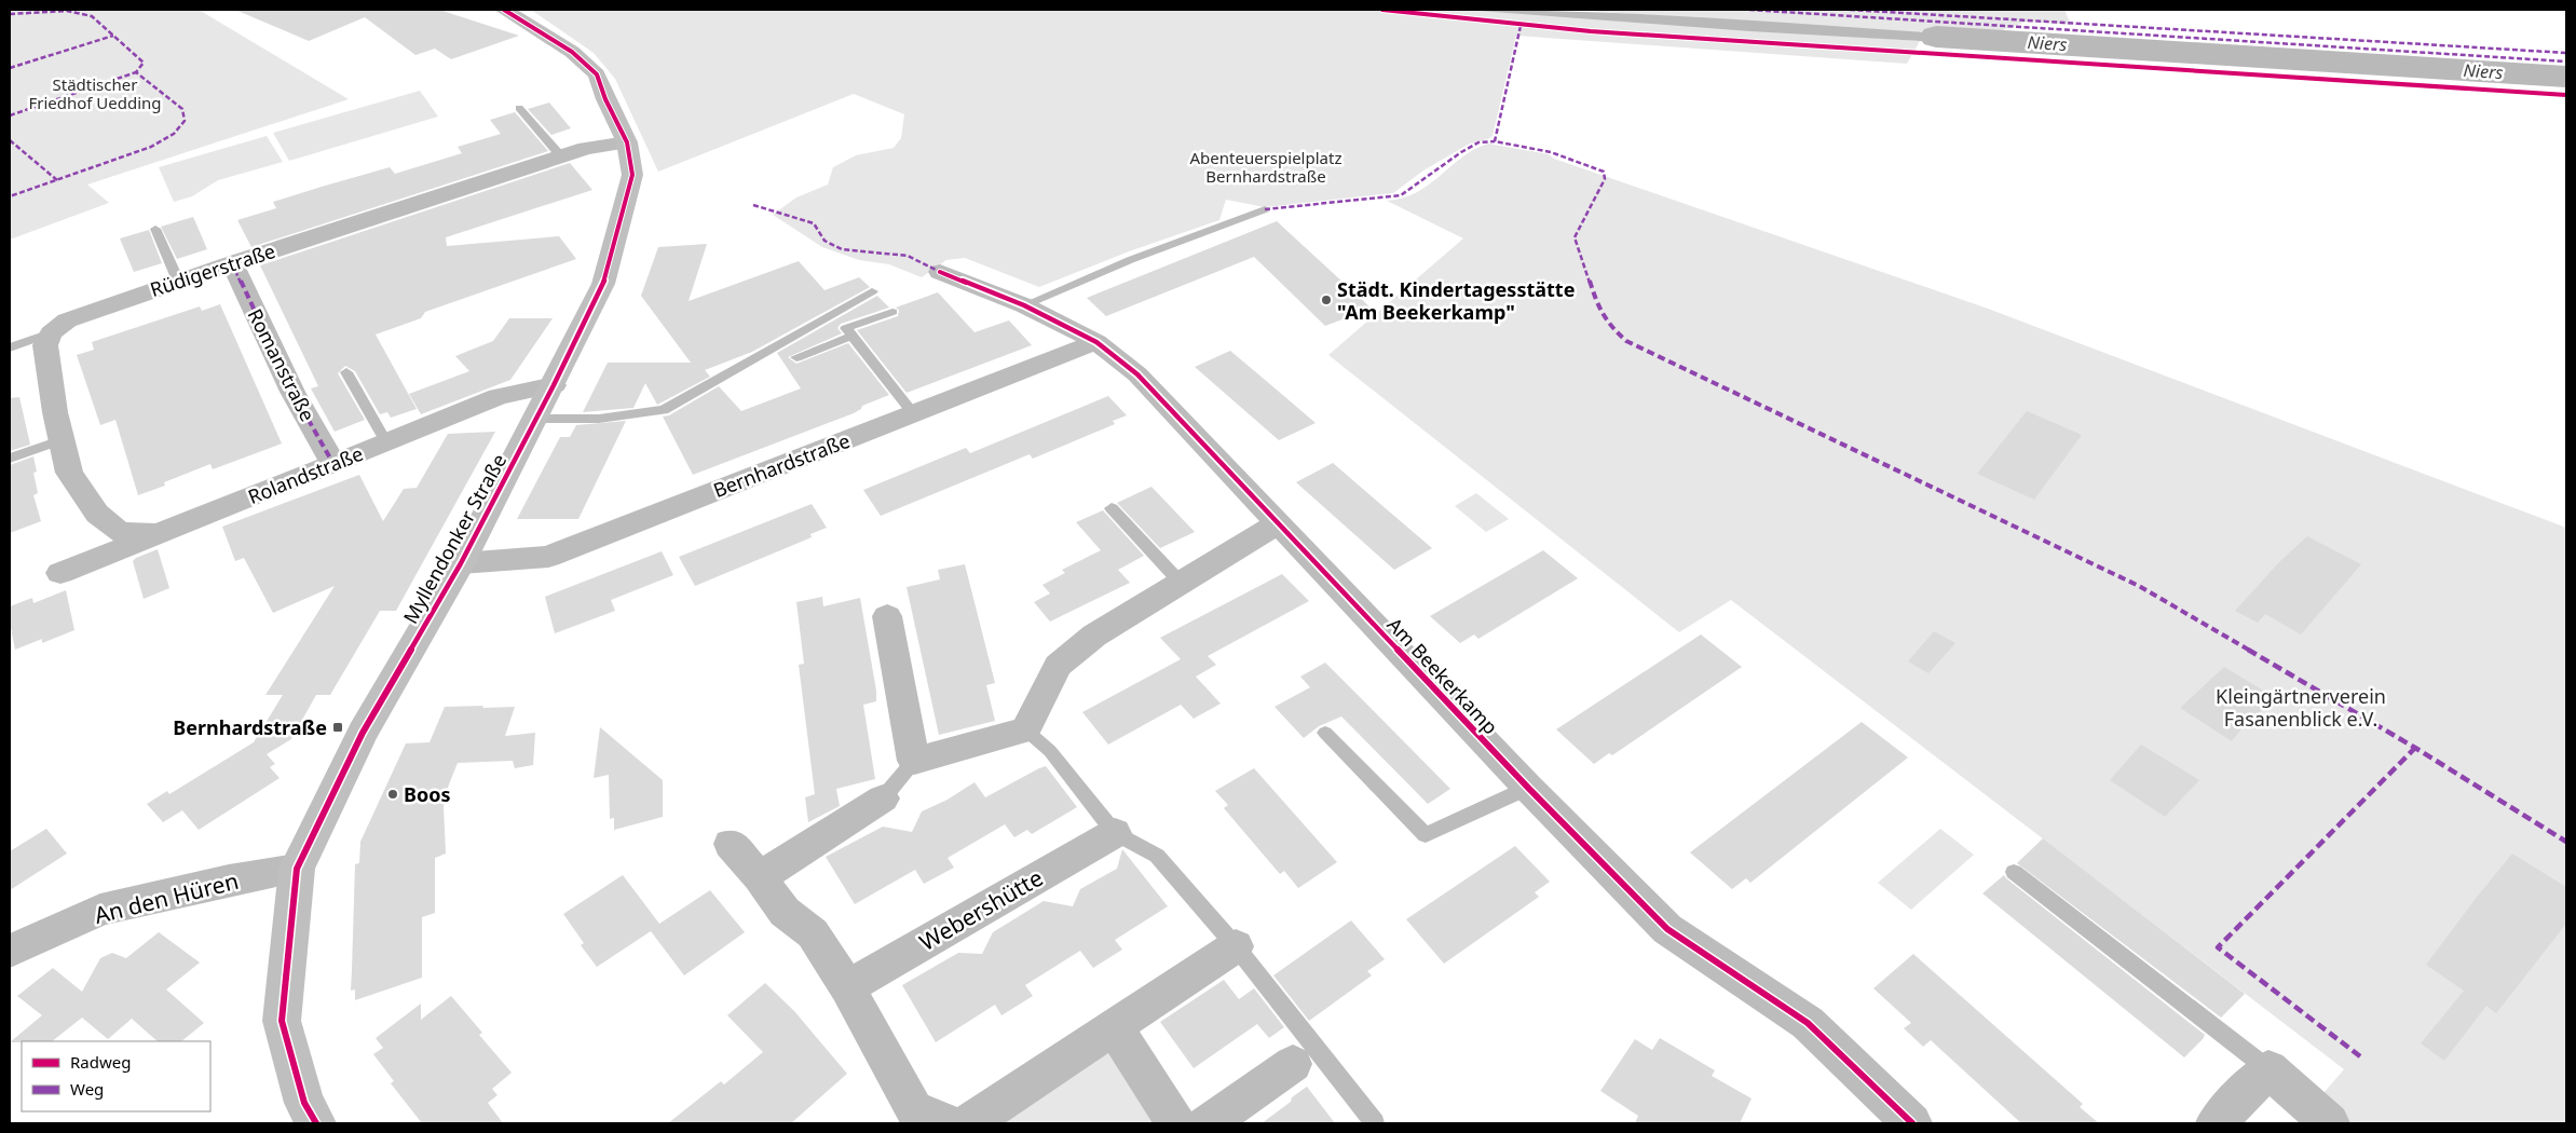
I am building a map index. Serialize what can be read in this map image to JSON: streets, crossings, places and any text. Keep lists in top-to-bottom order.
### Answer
{
  "streets": {
    "street": [
      "Rüdigerstraße",
      "Romanstraße",
      "Bernhardstraße",
      "Rolandstraße",
      "Myllendonker Straße",
      "Am Beekerkamp",
      "An den Hüren",
      "Webershütte"
    ]
  },
  "crossings": [
    ["Rüdigerstraße", "Romanstraße"],
    ["Rüdigerstraße", "Myllendonker Straße"],
    ["Romanstraße", "Rolandstraße"],
    ["Bernhardstraße", "Myllendonker Straße"],
    ["Bernhardstraße", "Am Beekerkamp"],
    ["Rolandstraße", "Myllendonker Straße"],
    ["Myllendonker Straße", "An den Hüren"]
  ],
  "water": ["Niers"],
  "parks": ["Städtischer Friedhof Uedding", "Abenteuerspielplatz Bernhardstraße", "Kleingärtnerverein Fasanenblick e.V."],
  "places": {
    "other": ["Städt. Kindertagesstätte \"Am Beekerkamp\"", "Boos"],
    "transit": ["Bernhardstraße"]
  },
  "legend": ["Radweg", "Weg"]
}
